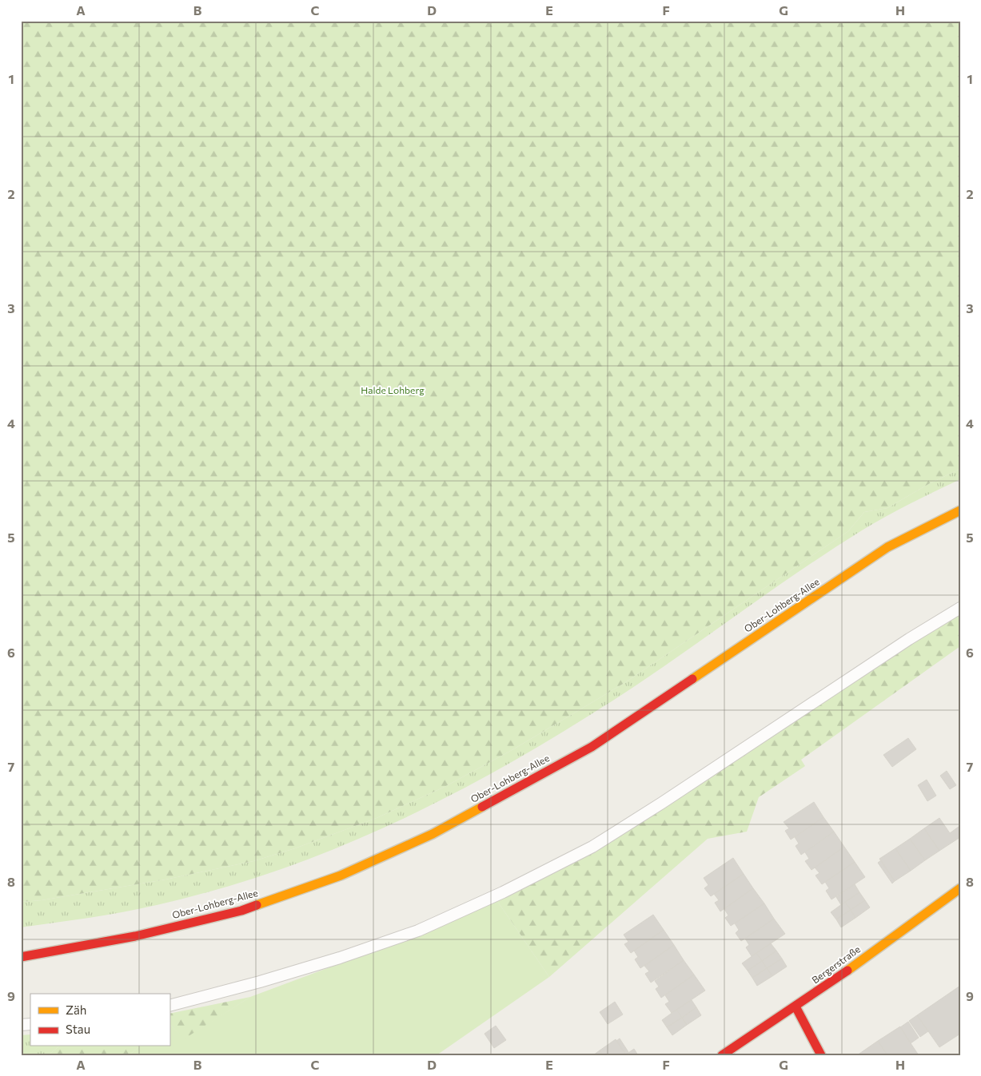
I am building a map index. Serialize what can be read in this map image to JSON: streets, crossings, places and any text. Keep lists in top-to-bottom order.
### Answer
{
  "streets": {
    "street": ["Ober-Lohberg-Allee", "Bergerstraße"]
  },
  "parks": ["Halde Lohberg"],
  "legend": ["Zäh", "Stau"],
  "grid": {
    "columns": [
      "A",
      "B",
      "C",
      "D",
      "E",
      "F",
      "G",
      "H"
    ],
    "rows": [
      "1",
      "2",
      "3",
      "4",
      "5",
      "6",
      "7",
      "8",
      "9"
    ]
  }
}
